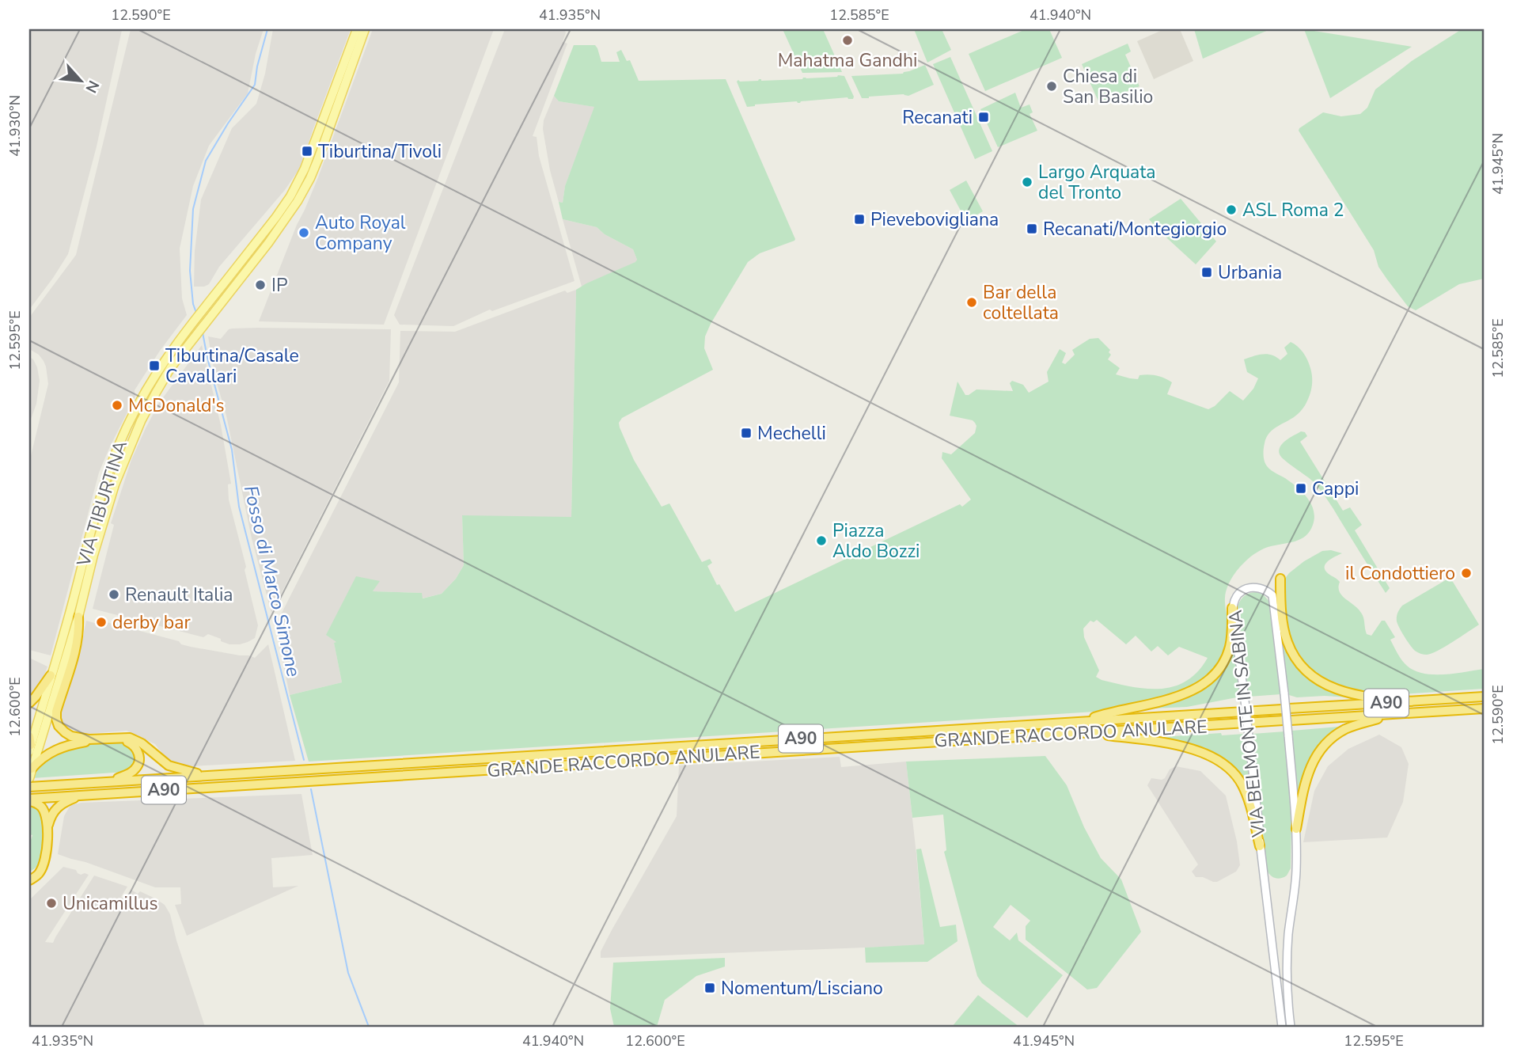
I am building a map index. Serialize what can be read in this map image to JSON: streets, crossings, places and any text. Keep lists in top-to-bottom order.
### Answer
{
  "streets": {
    "highway": ["A90", "GRANDE RACCORDO ANULARE"],
    "main road": ["VIA TIBURTINA", "VIA BELMONTE IN SABINA"]
  },
  "water": ["Fosso di Marco Simone"],
  "places": {
    "other": [
      "Mahatma Gandhi",
      "Chiesa di San Basilio",
      "Largo Arquata del Tronto",
      "ASL Roma 2",
      "Auto Royal Company",
      "IP",
      "Bar della coltellata",
      "McDonald's",
      "Piazza Aldo Bozzi",
      "il Condottiero",
      "Renault Italia",
      "derby bar",
      "Unicamillus"
    ],
    "transit": [
      "Recanati",
      "Tiburtina/Tivoli",
      "Pievebovigliana",
      "Recanati/Montegiorgio",
      "Urbania",
      "Tiburtina/Casale Cavallari",
      "Mechelli",
      "Cappi",
      "Nomentum/Lisciano"
    ]
  },
  "north": "bottom right",
  "coordinates": [
    "12.590°E",
    "41.935°N",
    "12.585°E",
    "41.940°N",
    "41.930°N",
    "41.945°N",
    "12.595°E",
    "12.600°E"
  ]
}
